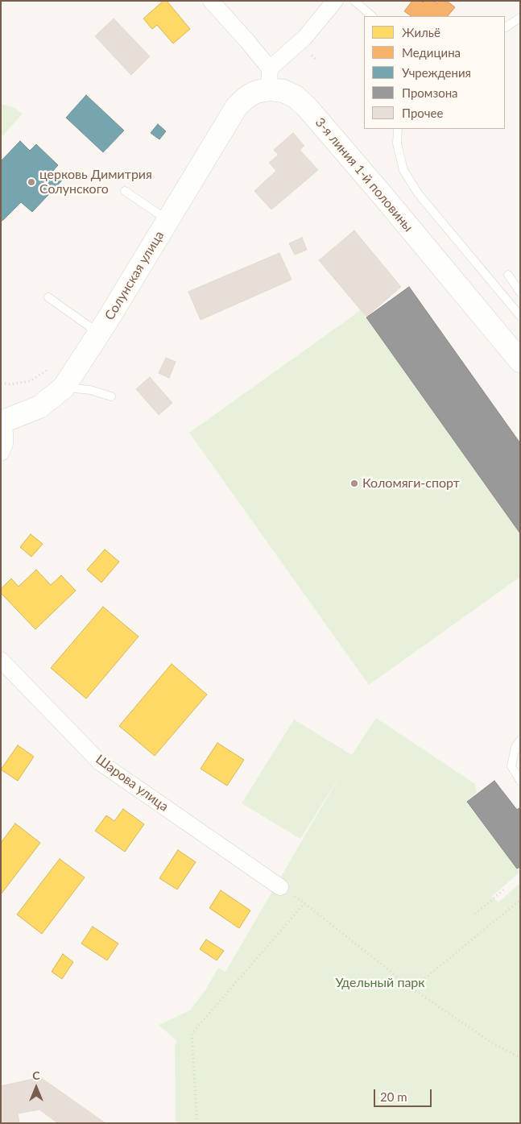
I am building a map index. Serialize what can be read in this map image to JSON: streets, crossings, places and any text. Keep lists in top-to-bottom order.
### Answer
{
  "streets": {
    "street": ["3-я линия 1-й половины", "Солунская улица", "Шарова улица"]
  },
  "crossings": [
    ["3-я линия 1-й половины", "Солунская улица"]
  ],
  "parks": ["Удельный парк"],
  "places": ["церковь Димитрия Солунского", "Коломяги-спорт"],
  "legend": [
    "Жильё",
    "Медицина",
    "Учреждения",
    "Промзона",
    "Прочее"
  ],
  "scale_bar": "20 m",
  "north": "top"
}
